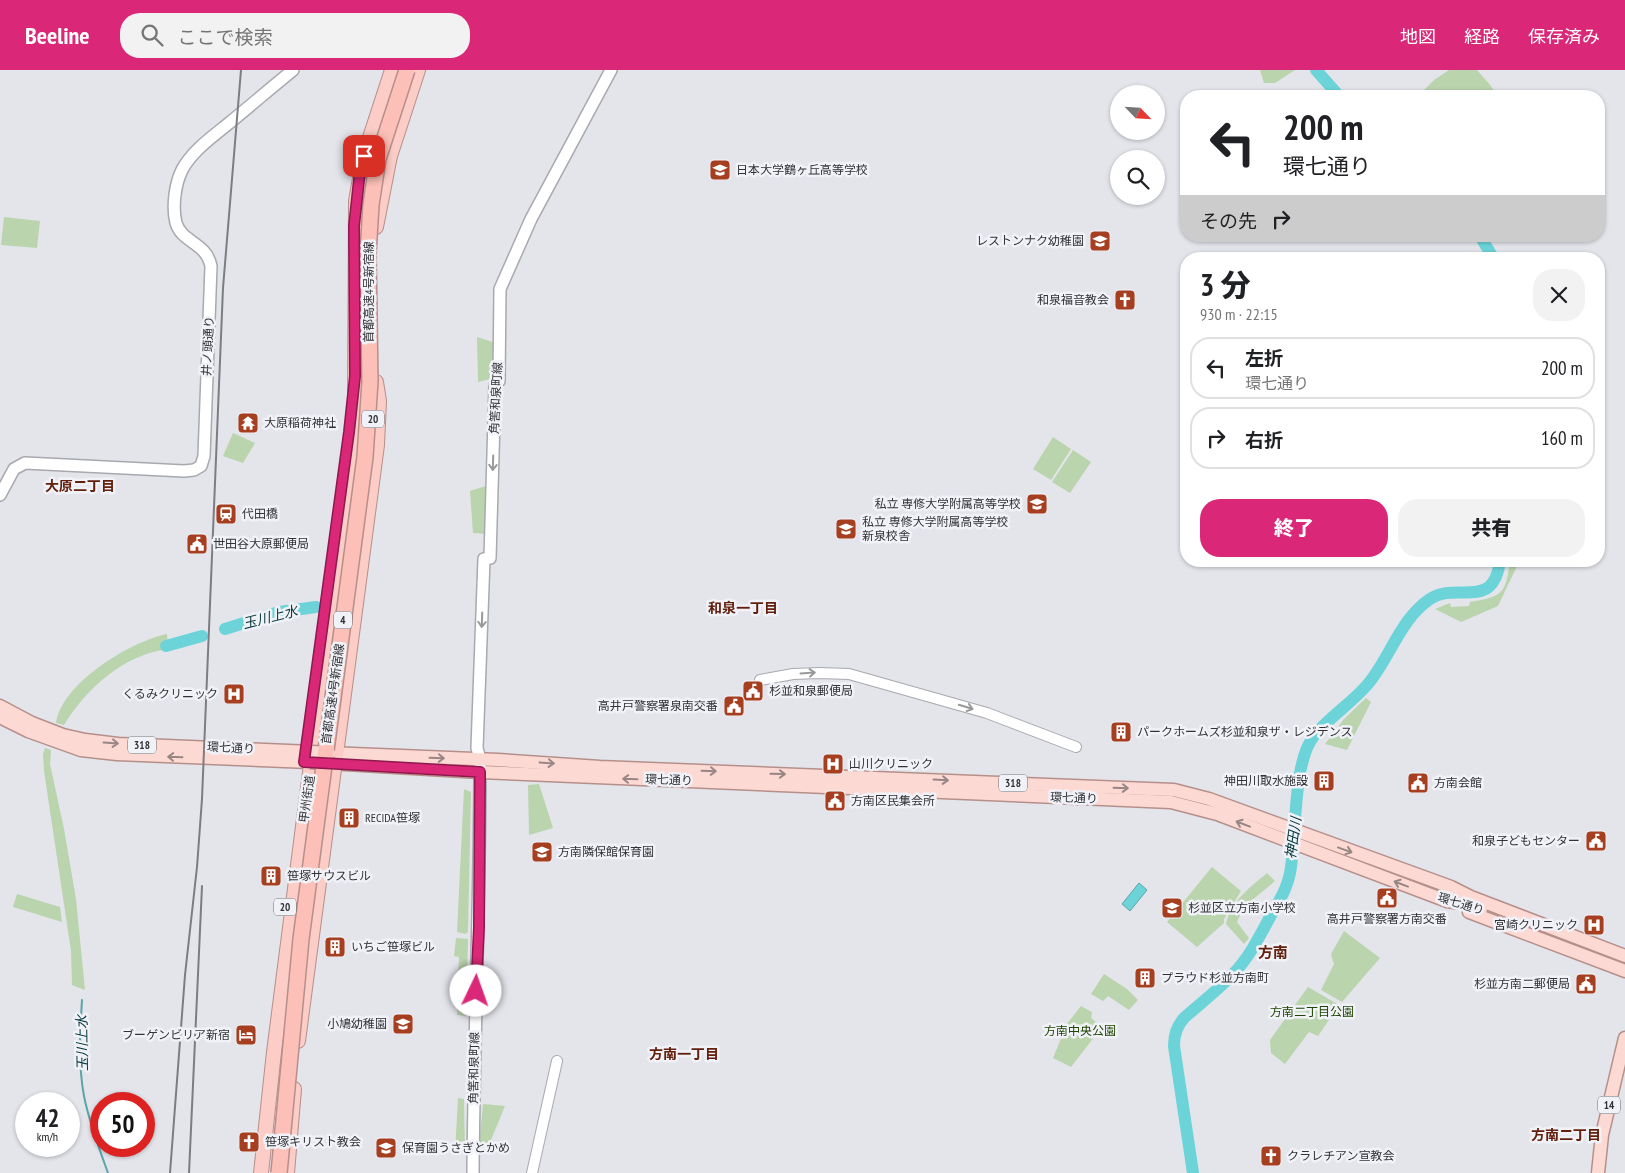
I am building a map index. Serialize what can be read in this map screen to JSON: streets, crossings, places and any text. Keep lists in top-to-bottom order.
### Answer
{
  "streets": {
    "highway": [
      "首都高速4号新宿線",
      "20",
      "4",
      "甲州街道"
    ],
    "main road": [
      "井ノ頭通り",
      "角筈和泉町線",
      "318",
      "環七通り",
      "14"
    ]
  },
  "crossings": [
    ["角筈和泉町線", "環七通り"],
    ["20", "環七通り"],
    ["20", "甲州街道"],
    ["318", "環七通り"]
  ],
  "one_way": ["角筈和泉町線"],
  "districts": [
    "大原二丁目",
    "和泉一丁目",
    "方南",
    "方南一丁目",
    "方南二丁目"
  ],
  "water": ["玉川上水", "神田川"],
  "parks": ["方南二丁目公園", "方南中央公園"],
  "places": {
    "school or university": [
      "日本大学鶴ヶ丘高等学校",
      "レストンナク幼稚園",
      "私立 専修大学附属高等学校",
      "私立 専修大学附属高等学校 新泉校舎",
      "方南隣保館保育園",
      "杉並区立方南小学校",
      "小鳩幼稚園",
      "保育園うさぎとかめ"
    ],
    "church": ["和泉福音教会", "笹塚キリスト教会", "クラレチアン宣教会"],
    "temple": ["大原稲荷神社"],
    "station": ["代田橋"],
    "public building": [
      "世田谷大原郵便局",
      "杉並和泉郵便局",
      "高井戸警察署泉南交番",
      "方南会館",
      "方南区民集会所",
      "和泉子どもセンター",
      "高井戸警察署方南交番",
      "杉並方南二郵便局"
    ],
    "hospital": ["くるみクリニック", "山川クリニック", "宮崎クリニック"],
    "building": [
      "パークホームズ杉並和泉ザ・レジデンス",
      "神田川取水施設",
      "RECIDA笹塚",
      "笹塚サウスビル",
      "いちご笹塚ビル",
      "プラウド杉並方南町"
    ],
    "hotel": ["ブーゲンビリア新宿"]
  },
  "north": "bottom right",
  "page": {
    "header": "Beeline",
    "search": "ここで検索",
    "nav": ["地図", "経路", "保存済み"],
    "turn": ["200 m", "環七通り"],
    "then": "その先",
    "heading": ["3 分", "930 m · 22:15"],
    "list": [
      {
        "name": "左折",
        "note": "環七通り",
        "value": "200 m"
      },
      {
        "name": "右折",
        "value": "160 m"
      }
    ],
    "buttons": ["終了", "共有"],
    "speed": "42 km/h",
    "limit": "50"
  }
}
